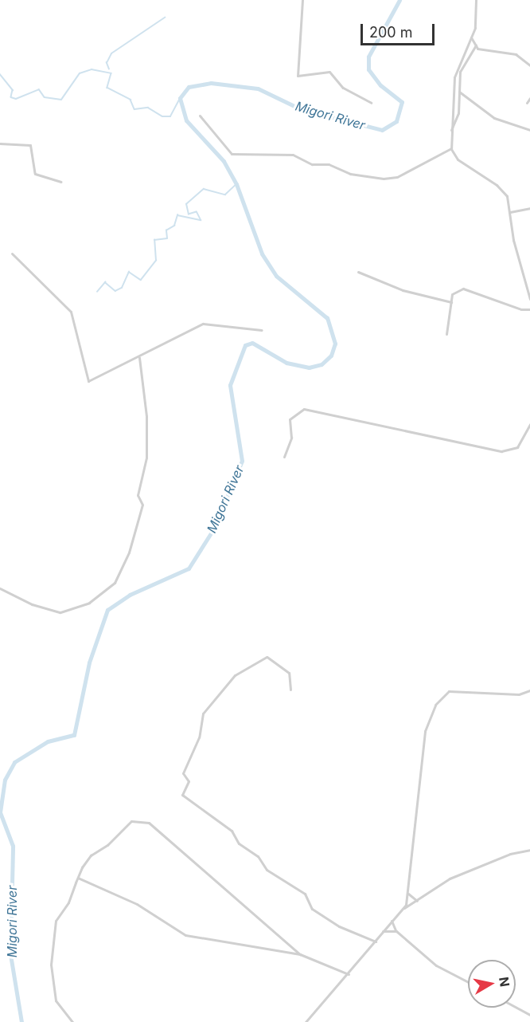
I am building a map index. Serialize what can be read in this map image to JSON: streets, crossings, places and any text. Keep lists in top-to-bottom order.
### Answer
{
  "water": ["Migori River"],
  "scale_bar": "200 m",
  "north": "right"
}
